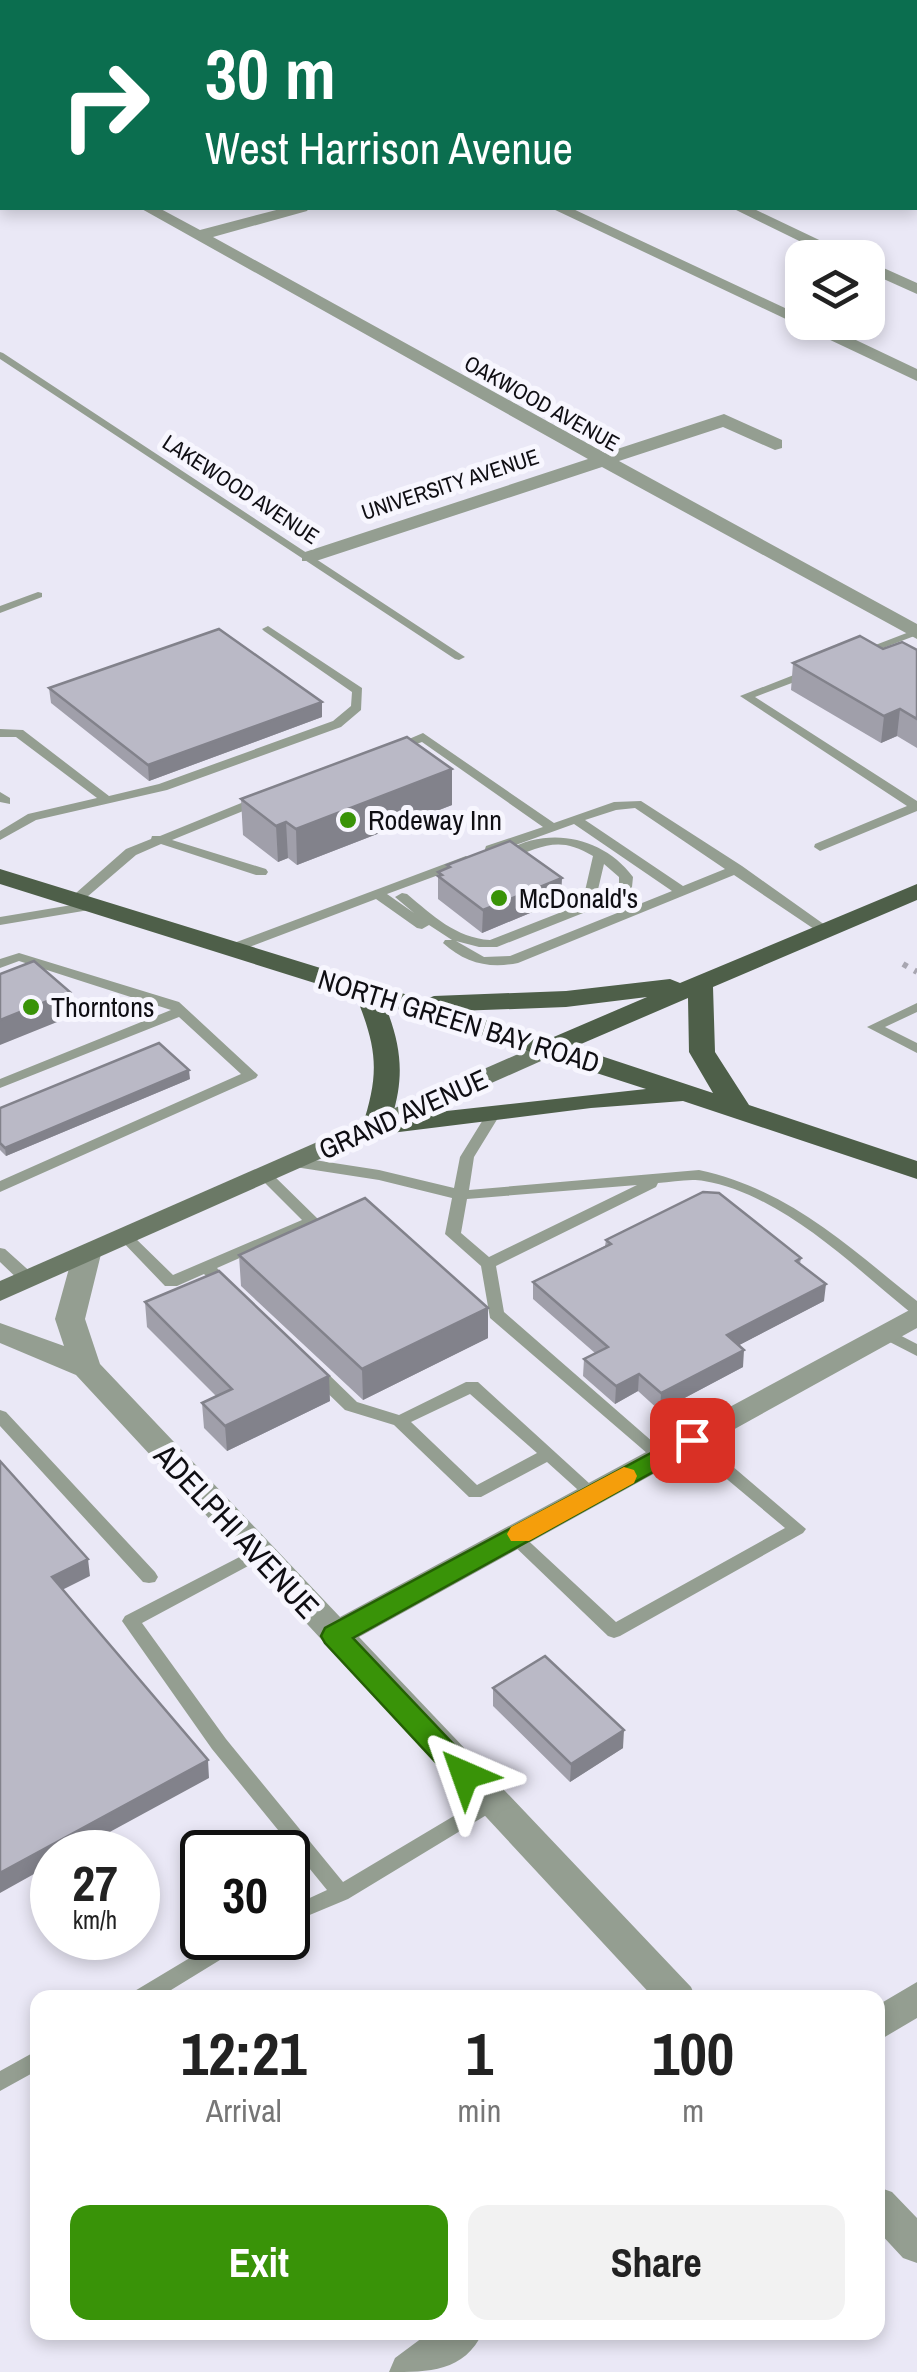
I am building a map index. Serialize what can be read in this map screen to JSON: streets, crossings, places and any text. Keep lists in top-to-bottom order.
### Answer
{
  "streets": {
    "main road": ["NORTH GREEN BAY ROAD", "GRAND AVENUE"],
    "street": ["OAKWOOD AVENUE", "UNIVERSITY AVENUE", "ADELPHI AVENUE"],
    "lane": ["LAKEWOOD AVENUE"]
  },
  "crossings": [
    ["OAKWOOD AVENUE", "UNIVERSITY AVENUE"],
    ["UNIVERSITY AVENUE", "LAKEWOOD AVENUE"],
    ["NORTH GREEN BAY ROAD", "GRAND AVENUE"],
    ["GRAND AVENUE", "ADELPHI AVENUE"]
  ],
  "places": ["Rodeway Inn", "McDonald's", "Thorntons"],
  "page": {
    "turn": ["30 m", "West Harrison Avenue"],
    "speed": "27 km/h",
    "limit": "30",
    "eta": [
      "12:21",
      "Arrival",
      "1",
      "min",
      "100",
      "m"
    ],
    "buttons": ["Exit", "Share"]
  }
}
